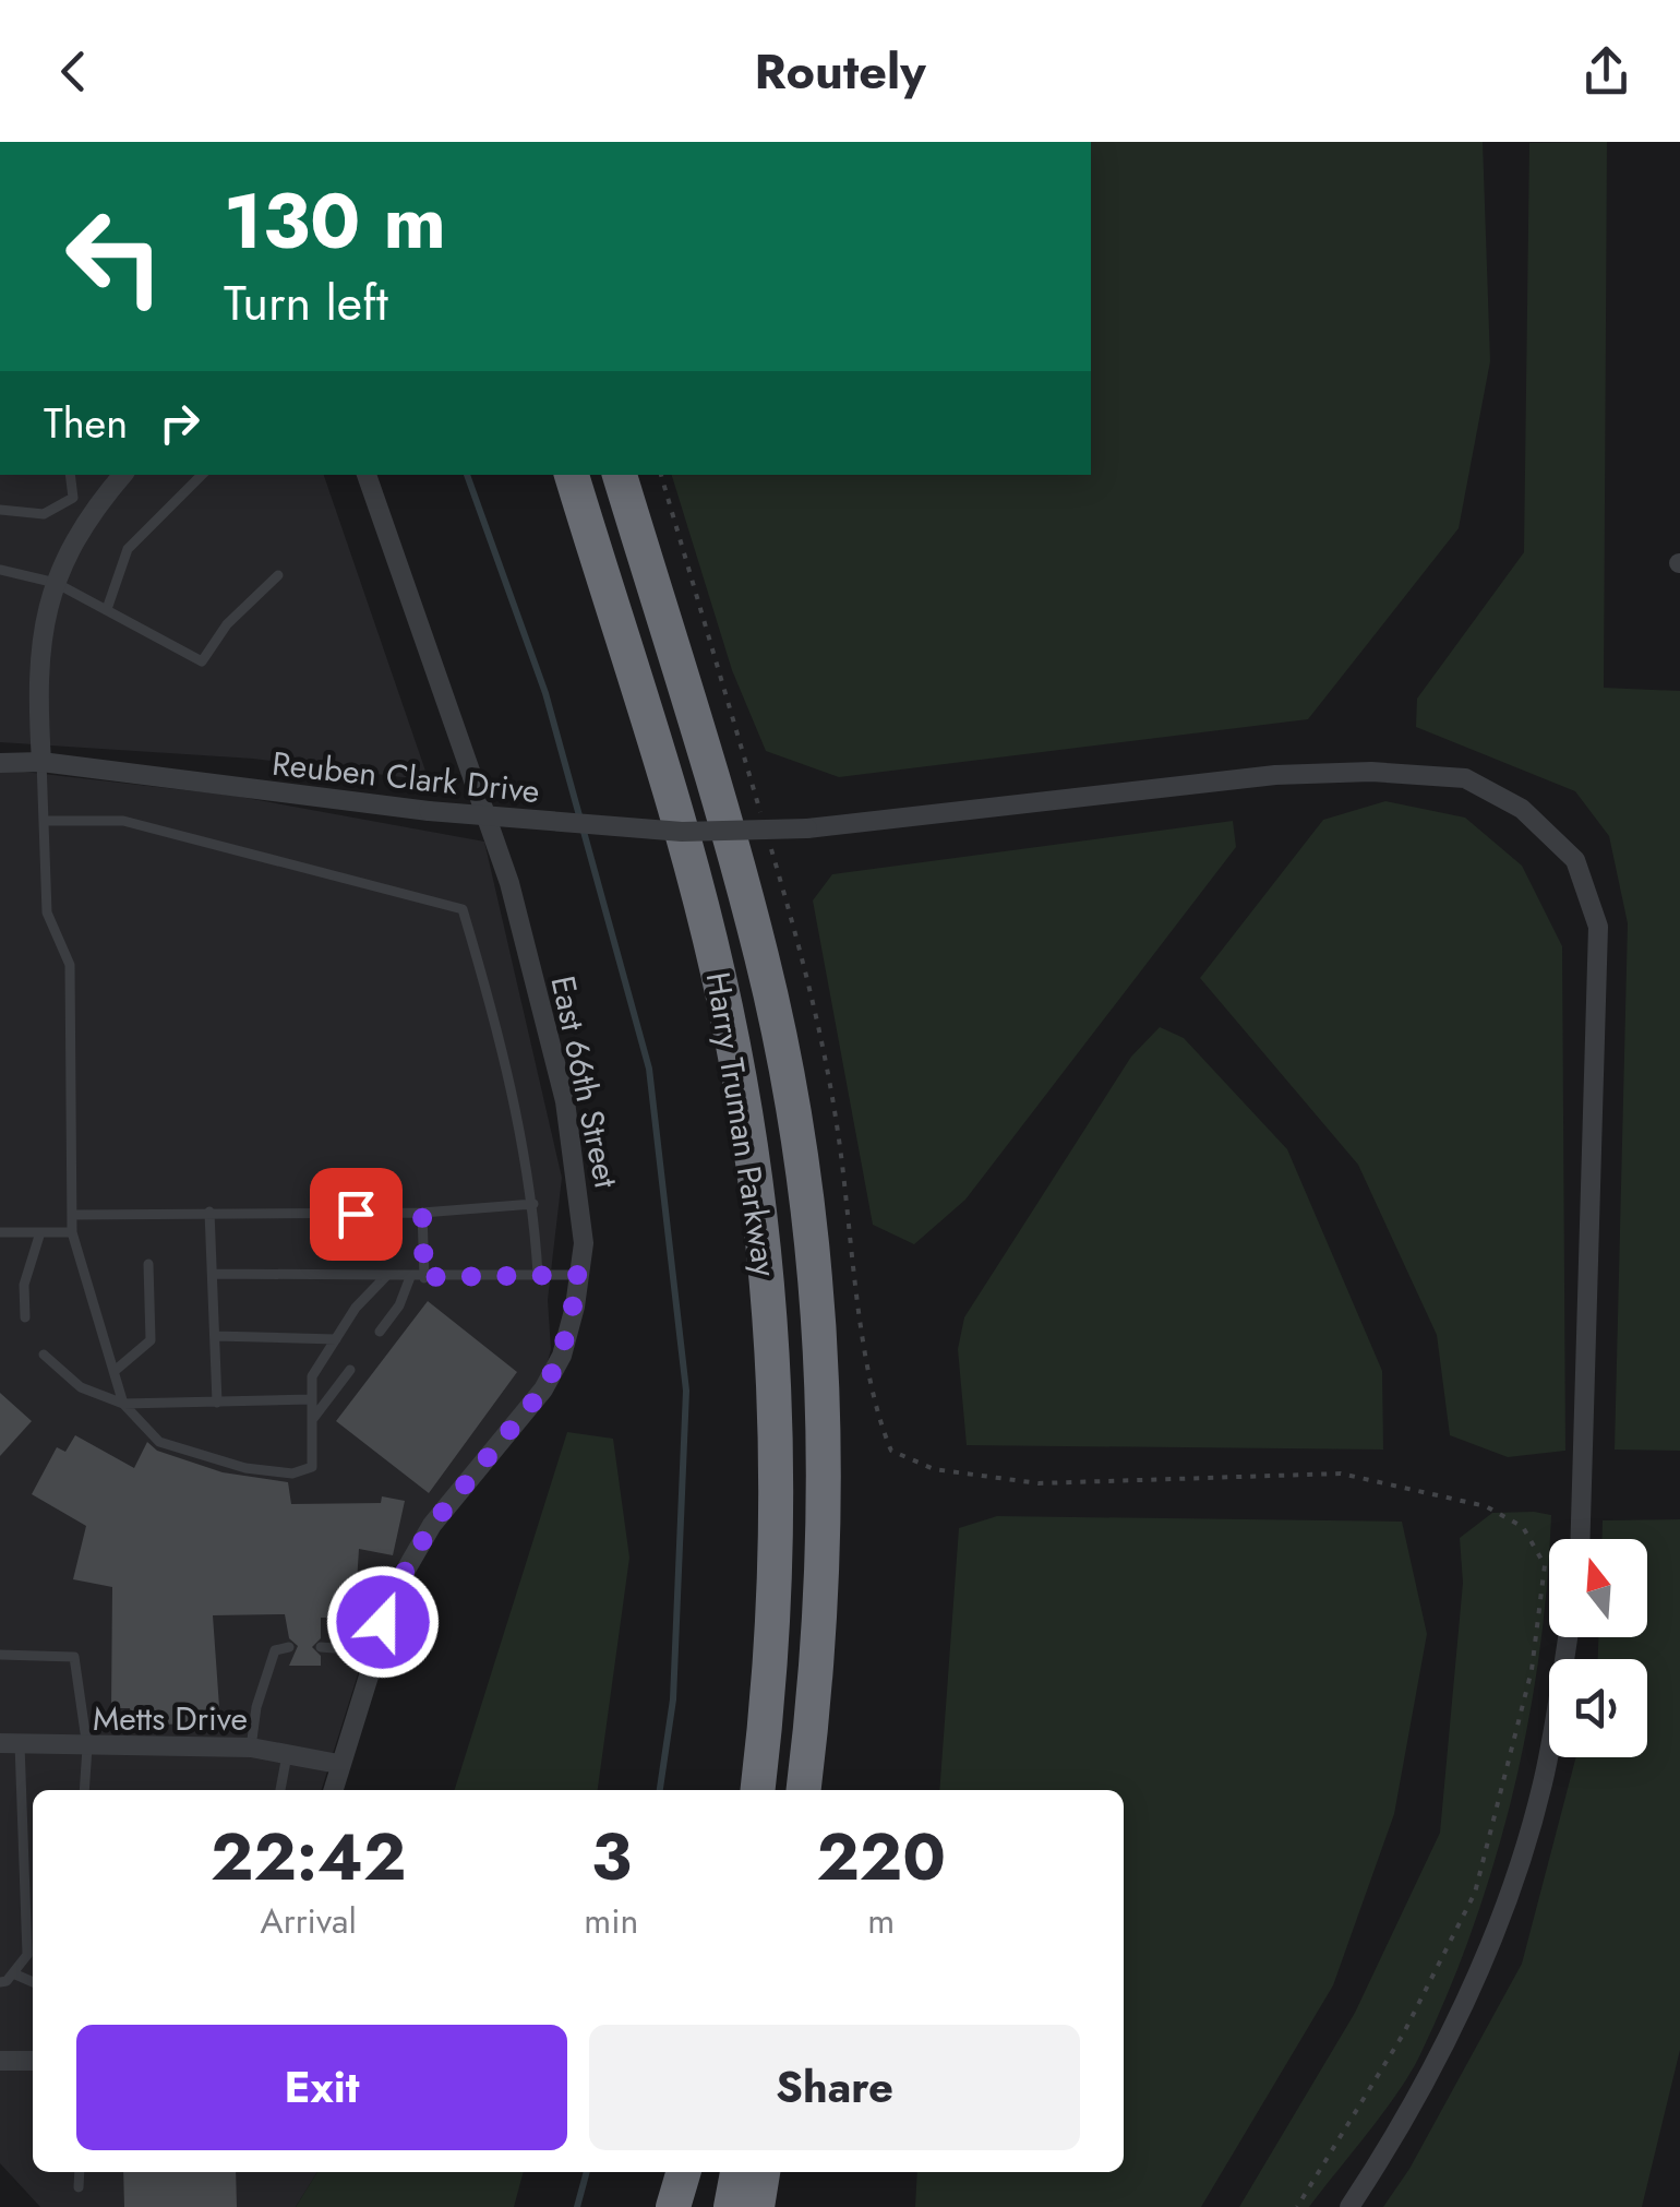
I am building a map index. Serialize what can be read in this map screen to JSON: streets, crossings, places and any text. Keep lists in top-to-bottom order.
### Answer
{
  "streets": {
    "highway": ["Harry Truman Parkway"],
    "street": ["Reuben Clark Drive", "East 66th Street", "Metts Drive"]
  },
  "crossings": [
    ["East 66th Street", "Metts Drive"]
  ],
  "north": "top",
  "page": {
    "header": "Routely",
    "turn": ["130 m", "Turn left"],
    "then": "Then",
    "eta": [
      "22:42",
      "Arrival",
      "3",
      "min",
      "220",
      "m"
    ],
    "buttons": ["Exit", "Share"]
  }
}
